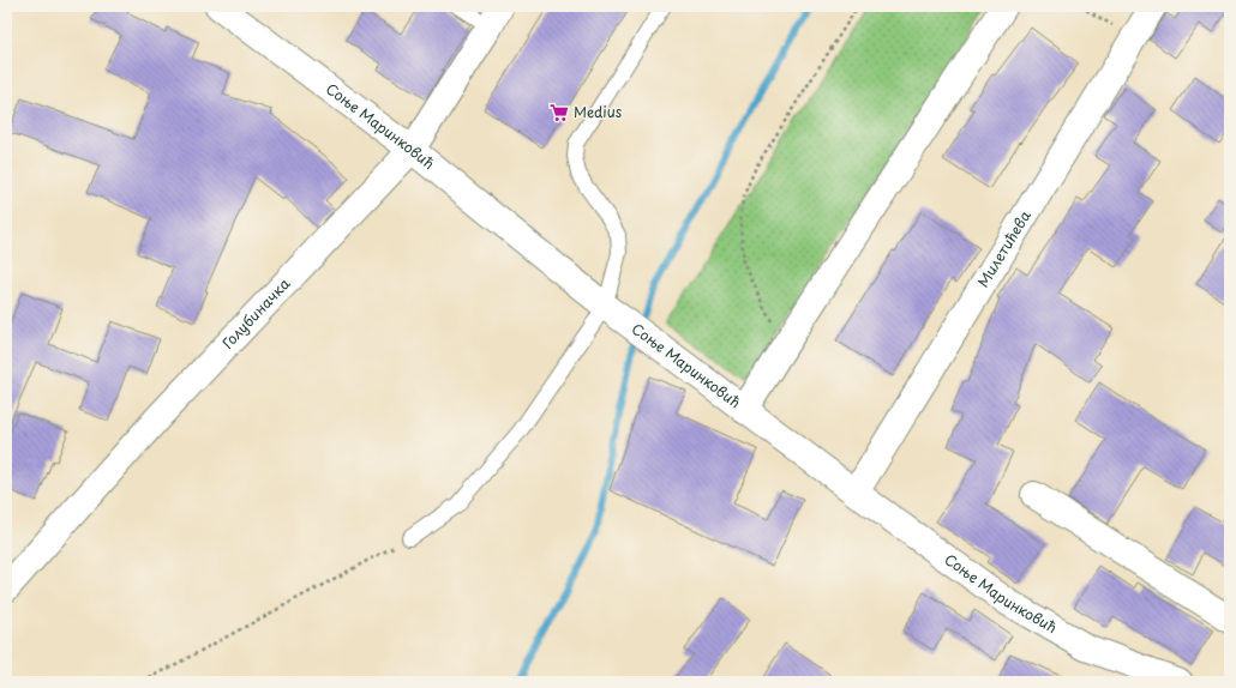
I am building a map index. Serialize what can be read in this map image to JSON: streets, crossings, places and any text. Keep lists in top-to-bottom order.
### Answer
{
  "streets": {
    "street": ["Соње Маринковић", "Милетићева", "Голубиначка"]
  },
  "crossings": [
    ["Соње Маринковић", "Милетићева"],
    ["Соње Маринковић", "Голубиначка"]
  ],
  "places": {
    "supermarket": ["Medius"]
  }
}
